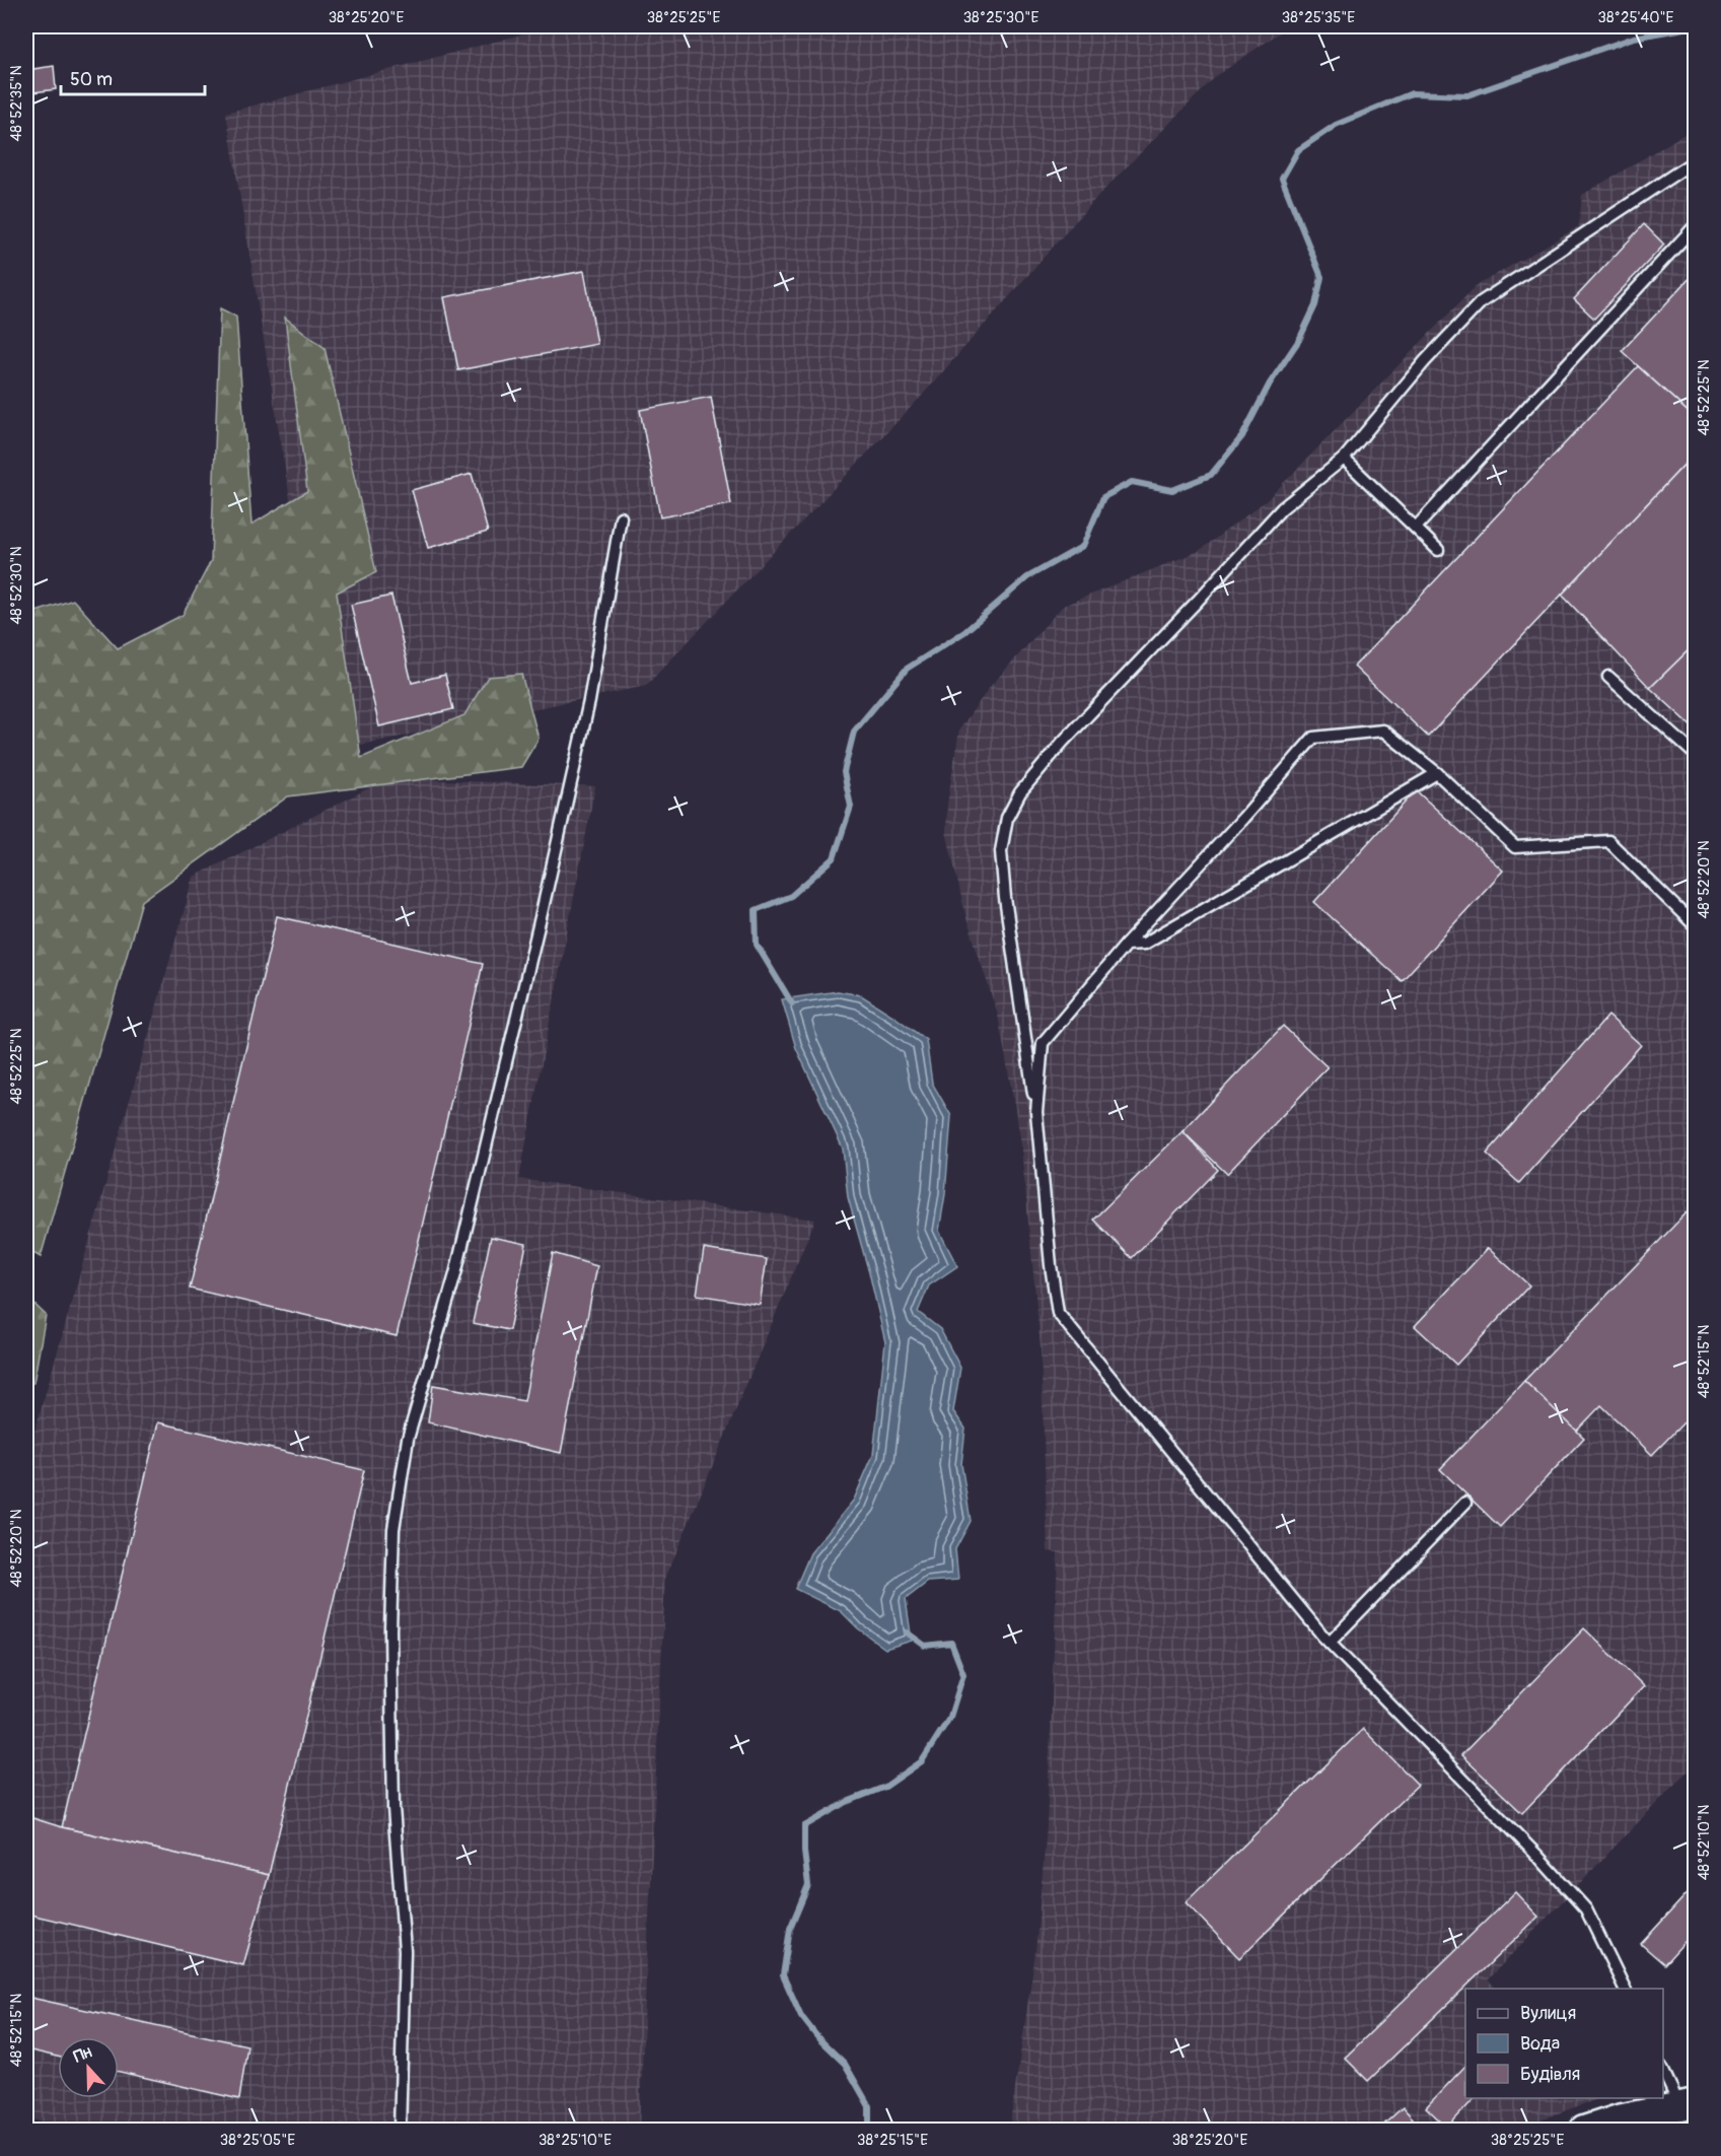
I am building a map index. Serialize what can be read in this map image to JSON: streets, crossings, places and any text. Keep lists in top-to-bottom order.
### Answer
{
  "legend": ["Вулиця", "Вода", "Будівля"],
  "scale_bar": "50 m",
  "north": "top",
  "coordinates": [
    "38°25'20\"E",
    "38°25'25\"E",
    "38°25'30\"E",
    "38°25'35\"E",
    "38°25'40\"E",
    "48°52'35\"N",
    "48°52'25\"N",
    "48°52'30\"N",
    "48°52'20\"N",
    "48°52'15\"N",
    "48°52'10\"N",
    "38°25'05\"E",
    "38°25'10\"E",
    "38°25'15\"E"
  ]
}
